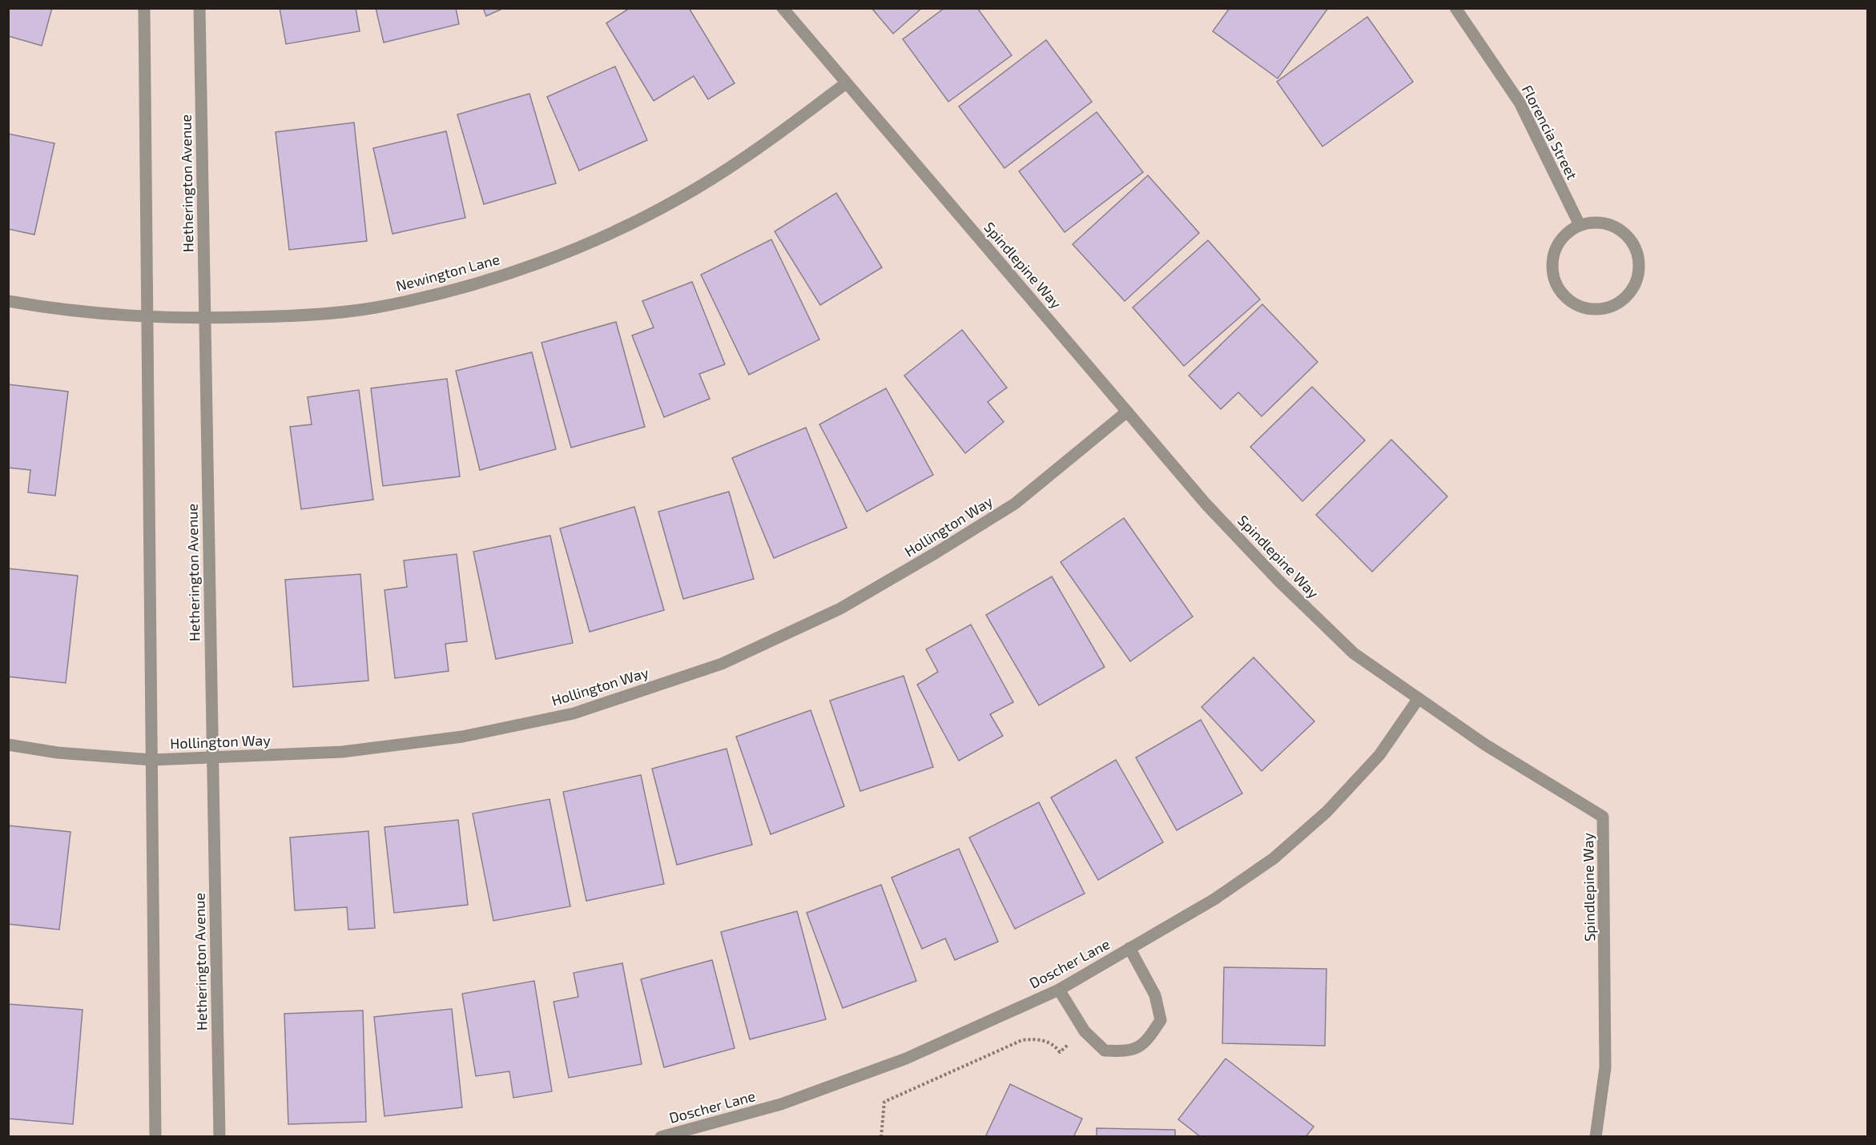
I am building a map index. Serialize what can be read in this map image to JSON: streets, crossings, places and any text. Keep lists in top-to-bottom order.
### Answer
{
  "streets": {
    "street": [
      "Florencia Street",
      "Hetherington Avenue",
      "Spindlepine Way",
      "Newington Lane",
      "Hollington Way",
      "Doscher Lane"
    ]
  },
  "crossings": [
    ["Hetherington Avenue", "Newington Lane"],
    ["Hetherington Avenue", "Hollington Way"],
    ["Spindlepine Way", "Newington Lane"],
    ["Spindlepine Way", "Hollington Way"],
    ["Spindlepine Way", "Doscher Lane"]
  ]
}
